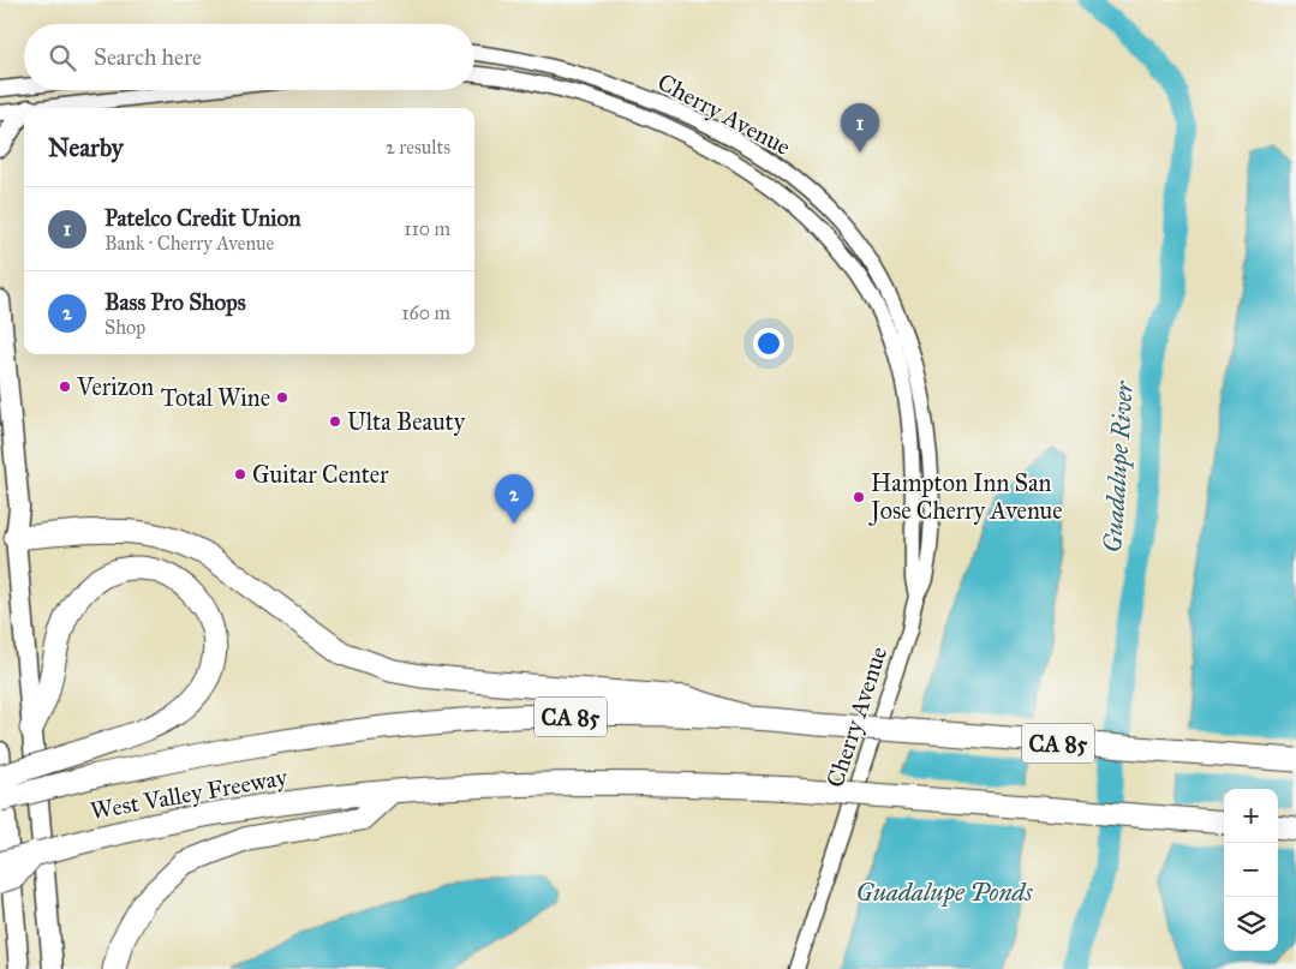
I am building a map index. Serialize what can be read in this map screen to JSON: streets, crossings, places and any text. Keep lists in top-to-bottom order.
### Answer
{
  "streets": {
    "highway": ["CA 85", "West Valley Freeway"],
    "street": ["Cherry Avenue"]
  },
  "crossings": [
    ["CA 85", "West Valley Freeway"]
  ],
  "water": ["Guadalupe River", "Guadalupe Ponds"],
  "places": [
    "Verizon",
    "Total Wine",
    "Ulta Beauty",
    "Guitar Center",
    "Hampton Inn San Jose Cherry Avenue"
  ],
  "page": {
    "search": "Search here",
    "pins": ["1", "2"],
    "heading": ["Nearby", "2 results"],
    "list": [
      {
        "mark": "1",
        "name": "Patelco Credit Union",
        "note": "Bank · Cherry Avenue",
        "value": "110 m"
      },
      {
        "mark": "2",
        "name": "Bass Pro Shops",
        "note": "Shop",
        "value": "160 m"
      }
    ],
    "map_buttons": ["+", "−"]
  }
}
